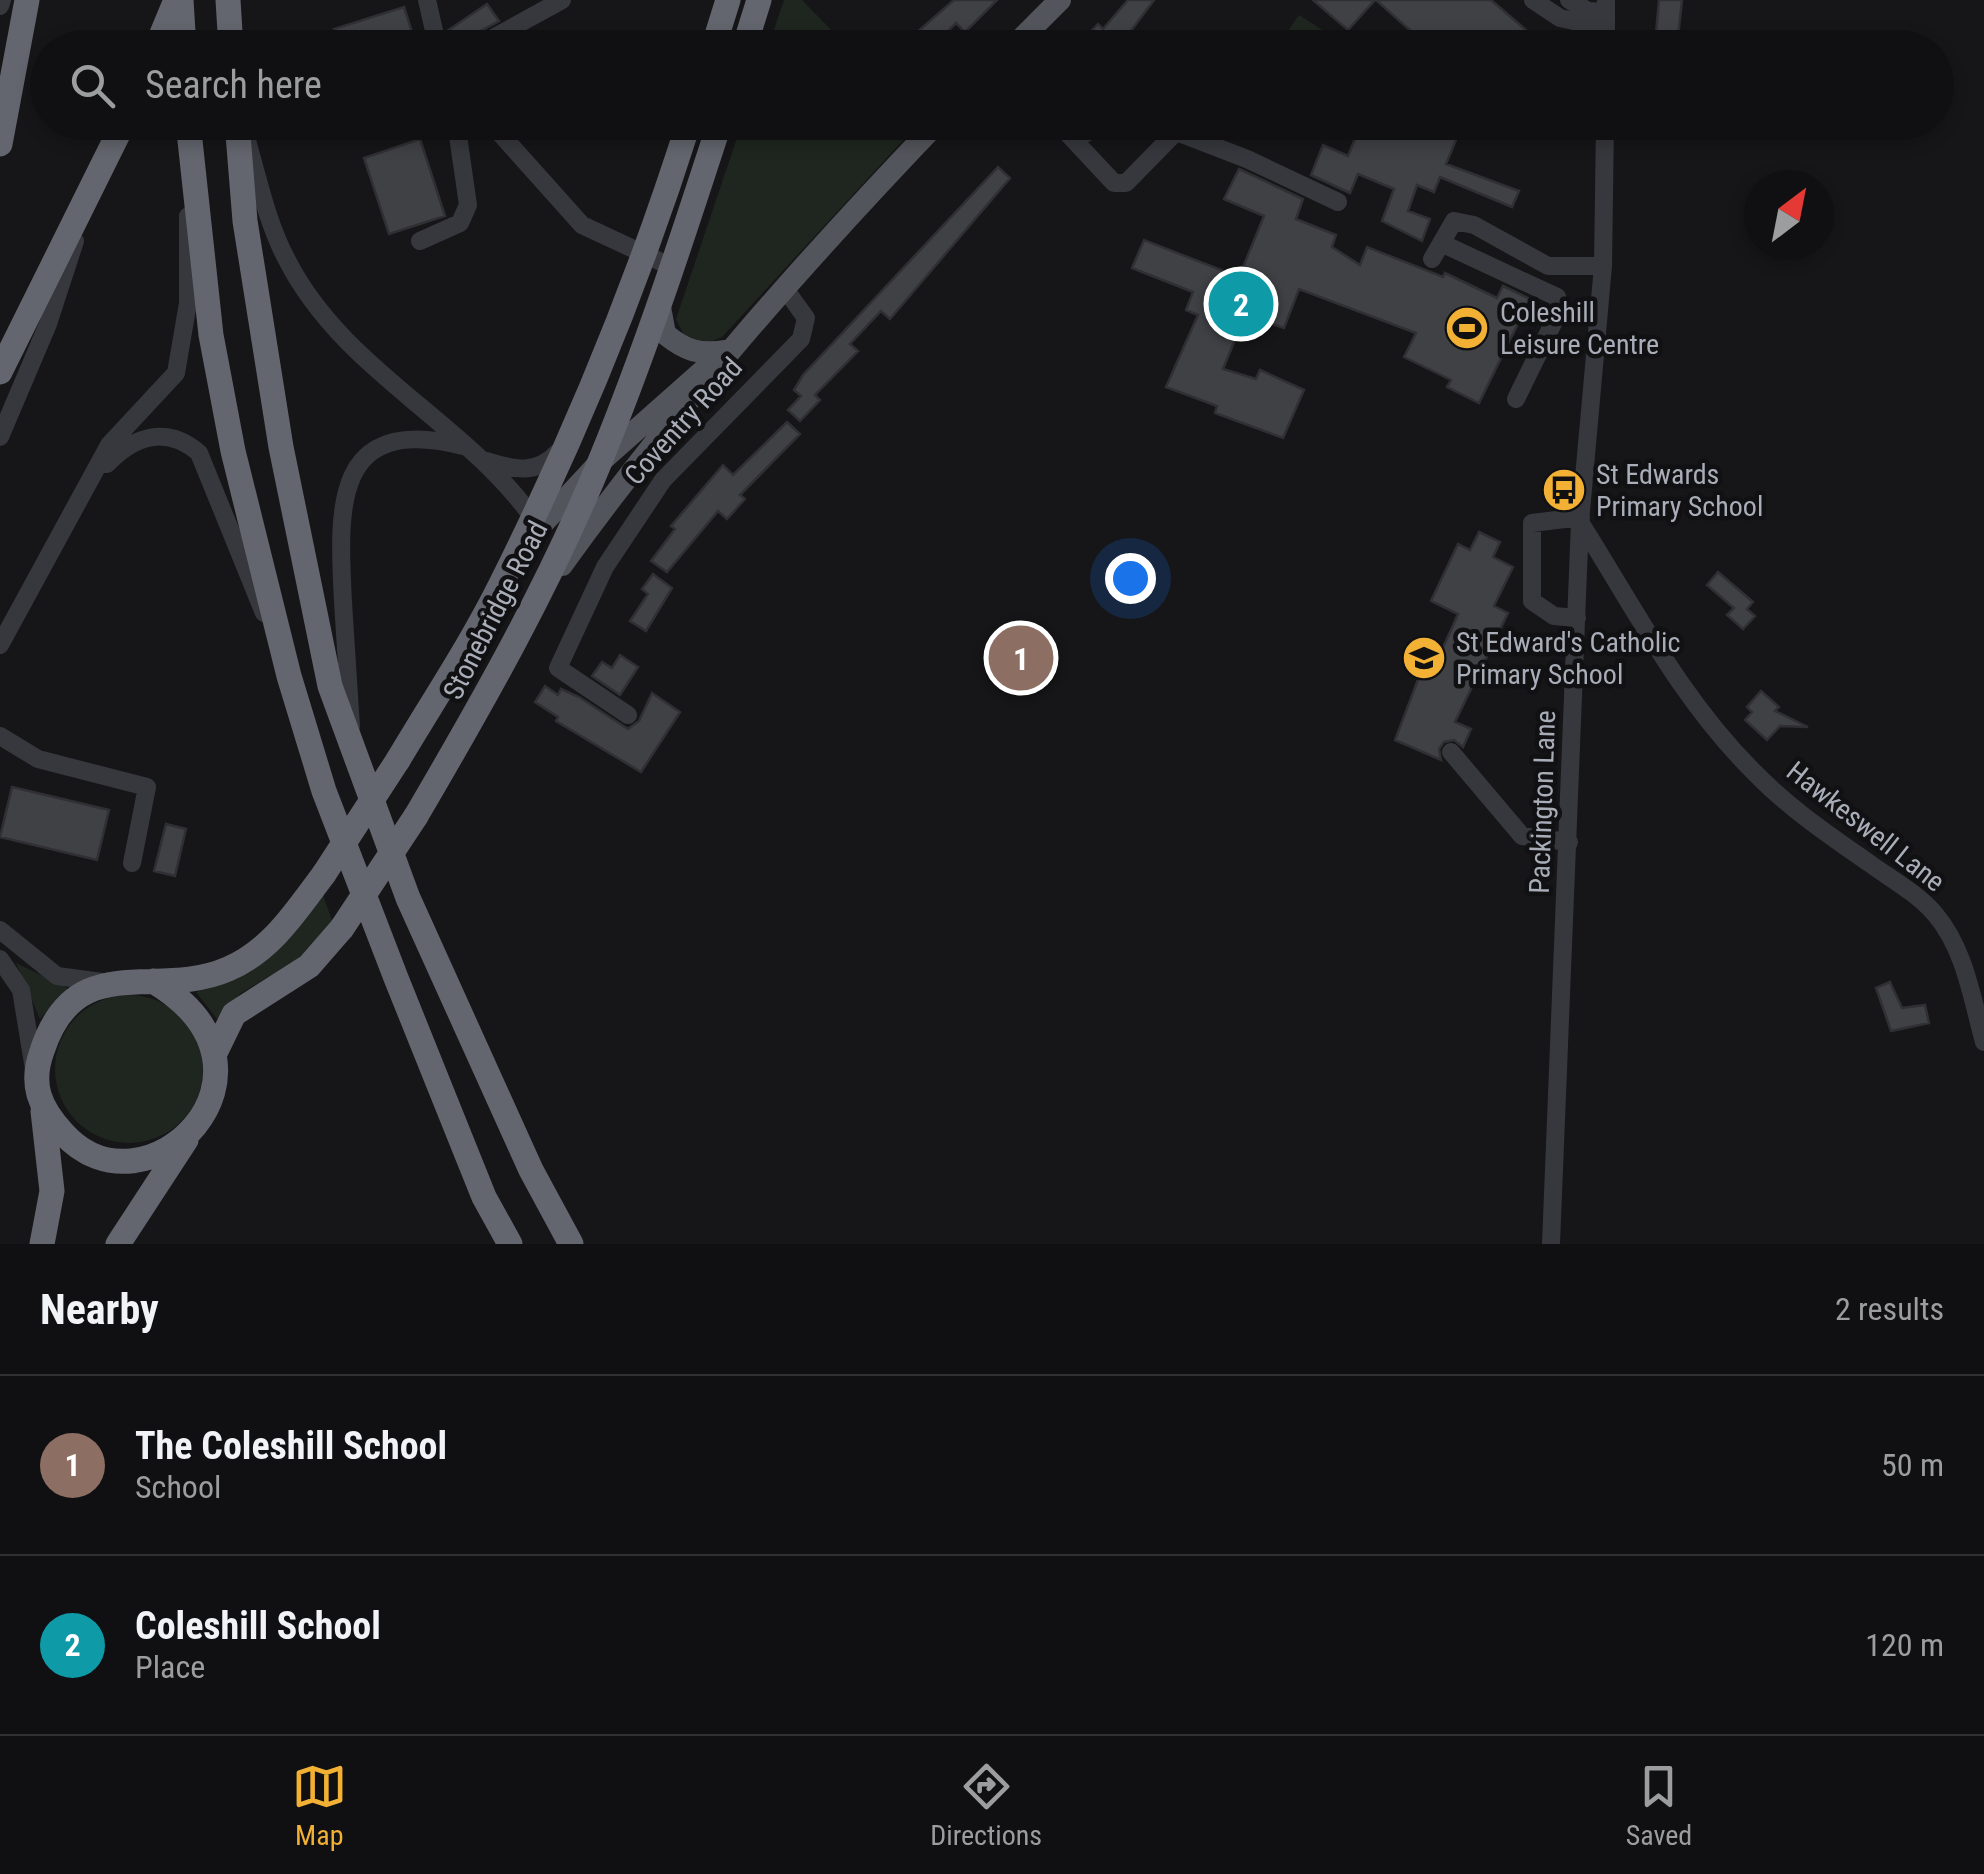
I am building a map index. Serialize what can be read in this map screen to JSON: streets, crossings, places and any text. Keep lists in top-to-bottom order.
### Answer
{
  "streets": {
    "highway": ["Stonebridge Road"],
    "main road": ["Coventry Road"],
    "street": ["Packington Lane", "Hawkeswell Lane"]
  },
  "crossings": [
    ["Packington Lane", "Hawkeswell Lane"]
  ],
  "places": {
    "sports": ["Coleshill Leisure Centre"],
    "bus stop": ["St Edwards Primary School"],
    "school or university": ["St Edward's Catholic Primary School"]
  },
  "north": "top right",
  "page": {
    "search": "Search here",
    "pins": ["2", "1"],
    "heading": ["Nearby", "2 results"],
    "list": [
      {
        "mark": "1",
        "name": "The Coleshill School",
        "note": "School",
        "value": "50 m"
      },
      {
        "mark": "2",
        "name": "Coleshill School",
        "note": "Place",
        "value": "120 m"
      }
    ],
    "nav": ["Map", "Directions", "Saved"]
  }
}
